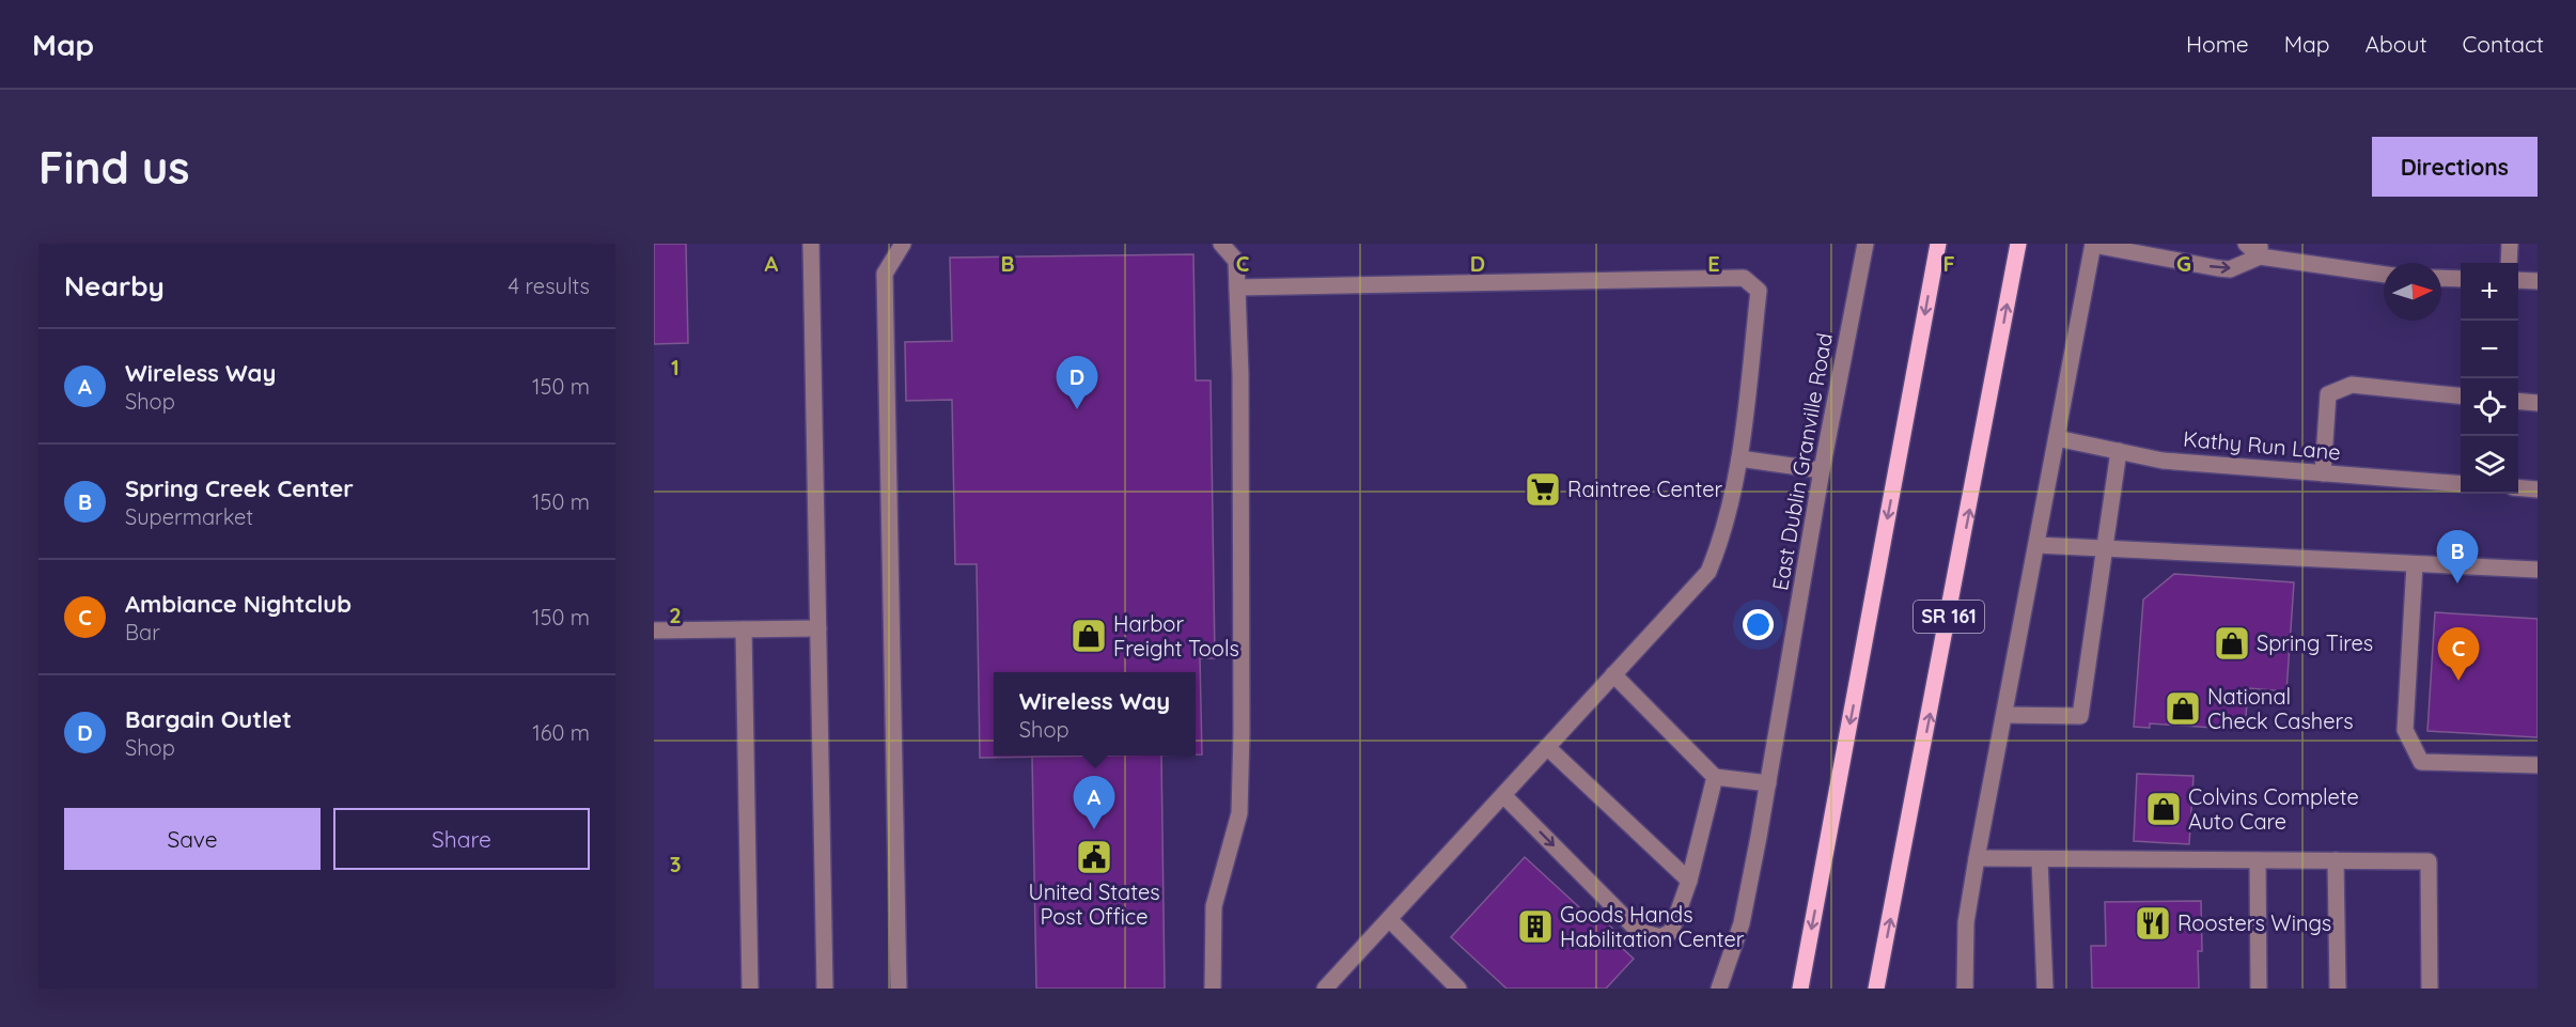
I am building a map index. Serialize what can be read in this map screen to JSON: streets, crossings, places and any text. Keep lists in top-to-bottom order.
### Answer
{
  "streets": {
    "main road": ["SR 161"],
    "street": ["Kathy Run Lane", "East Dublin Granville Road"]
  },
  "places": {
    "supermarket": ["Raintree Center"],
    "shop": [
      "Harbor Freight Tools",
      "Spring Tires",
      "National Check Cashers",
      "Colvins Complete Auto Care"
    ],
    "public building": ["United States Post Office"],
    "restaurant": ["Roosters Wings"],
    "building": ["Goods Hands Habilitation Center"]
  },
  "north": "right",
  "page": {
    "header": "Map",
    "nav": [
      "Home",
      "Map",
      "About",
      "Contact"
    ],
    "buttons": [
      "Directions",
      ["Save", "Share"]
    ],
    "title": "Find us",
    "heading": ["Nearby", "4 results"],
    "map_buttons": ["+", "−"],
    "list": [
      {
        "mark": "A",
        "name": "Wireless Way",
        "note": "Shop",
        "value": "150 m"
      },
      {
        "mark": "B",
        "name": "Spring Creek Center",
        "note": "Supermarket",
        "value": "150 m"
      },
      {
        "mark": "C",
        "name": "Ambiance Nightclub",
        "note": "Bar",
        "value": "150 m"
      },
      {
        "mark": "D",
        "name": "Bargain Outlet",
        "note": "Shop",
        "value": "160 m"
      }
    ],
    "pins": [
      "D",
      "B",
      "C",
      "A"
    ],
    "popup": ["Wireless Way", "Shop"]
  },
  "grid": {
    "columns": [
      "A",
      "B",
      "C",
      "D",
      "E",
      "F",
      "G"
    ],
    "rows": ["1", "2", "3"]
  }
}
